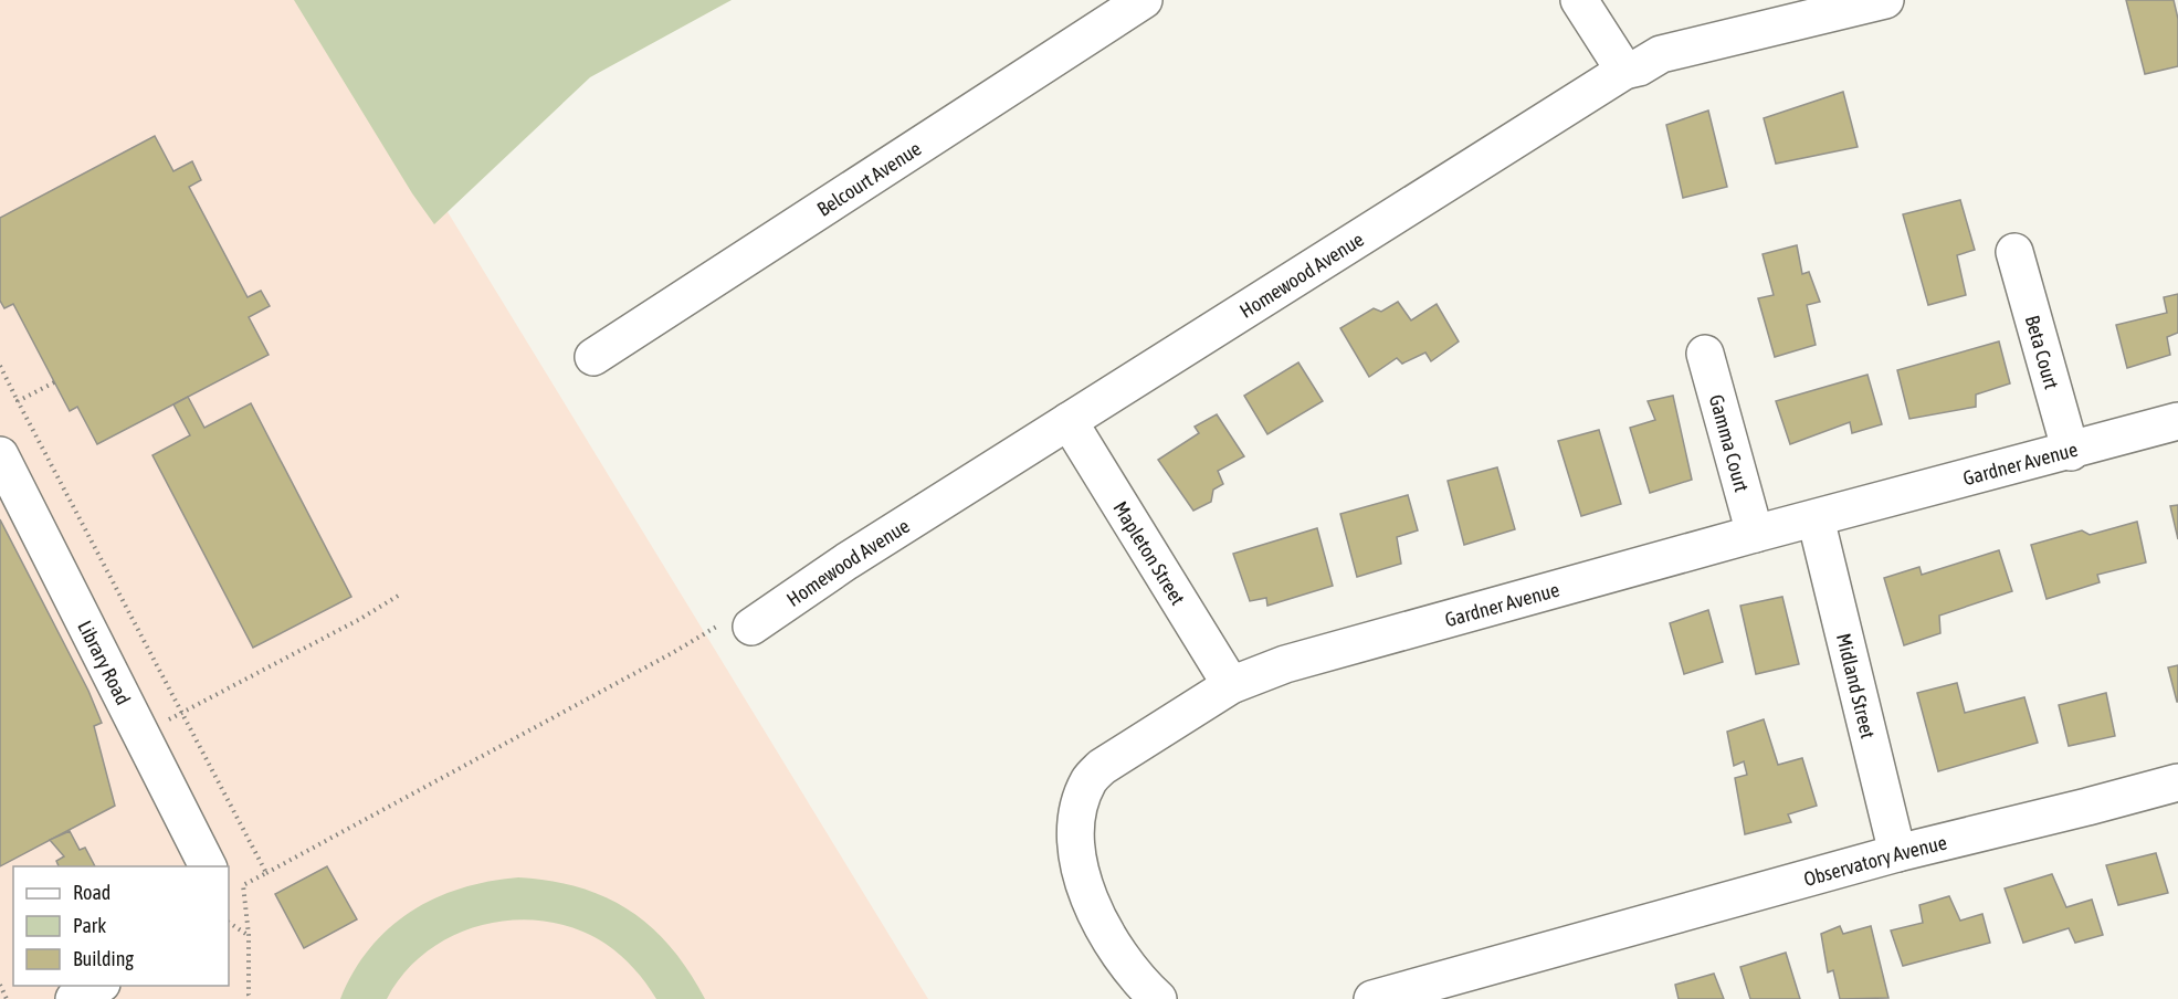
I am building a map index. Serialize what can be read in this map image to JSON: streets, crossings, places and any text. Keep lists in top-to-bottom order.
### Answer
{
  "streets": {
    "street": [
      "Belcourt Avenue",
      "Homewood Avenue",
      "Beta Court",
      "Gamma Court",
      "Gardner Avenue",
      "Mapleton Street",
      "Library Road",
      "Midland Street",
      "Observatory Avenue"
    ]
  },
  "crossings": [
    ["Homewood Avenue", "Mapleton Street"],
    ["Beta Court", "Gardner Avenue"],
    ["Gamma Court", "Gardner Avenue"],
    ["Gardner Avenue", "Mapleton Street"],
    ["Gardner Avenue", "Midland Street"],
    ["Midland Street", "Observatory Avenue"]
  ],
  "legend": ["Road", "Park", "Building"]
}
